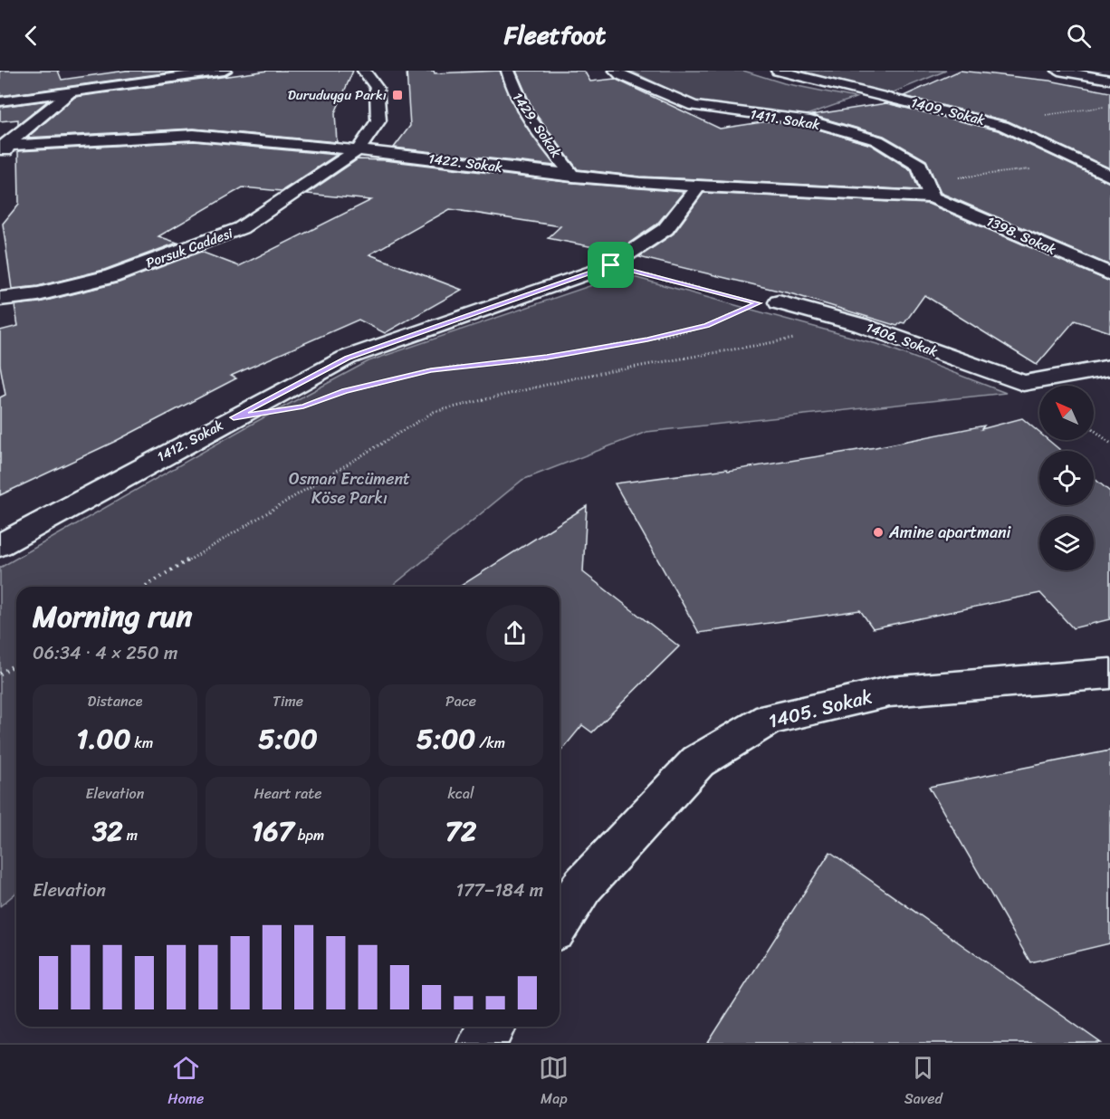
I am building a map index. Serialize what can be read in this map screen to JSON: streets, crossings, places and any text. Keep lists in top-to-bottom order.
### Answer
{
  "streets": {
    "street": [
      "1409. Sokak",
      "1411. Sokak",
      "1429. Sokak",
      "1422. Sokak",
      "1398. Sokak",
      "Porsuk Caddesi",
      "1406. Sokak",
      "1412. Sokak",
      "1405. Sokak"
    ]
  },
  "crossings": [
    ["1411. Sokak", "1422. Sokak"],
    ["1411. Sokak", "1398. Sokak"],
    ["1429. Sokak", "1422. Sokak"],
    ["1422. Sokak", "1398. Sokak"],
    ["1422. Sokak", "Porsuk Caddesi"],
    ["1422. Sokak", "1412. Sokak"]
  ],
  "parks": ["Osman Ercüment Köse Parkı"],
  "places": {
    "transit": ["Duruduygu Parkı"],
    "other": ["Amine apartmani"]
  },
  "north": "top left",
  "page": {
    "header": "Fleetfoot",
    "heading": ["Morning run", "06:34 · 4 × 250 m"],
    "stats": [
      ["Distance", "1.00 km"],
      ["Time", "5:00"],
      ["Pace", "5:00 /km"],
      ["Elevation", "32 m"],
      ["Heart rate", "167 bpm"],
      ["kcal", "72"]
    ],
    "chart": ["Elevation", "177–184 m"],
    "tabs": ["Home", "Map", "Saved"]
  }
}
